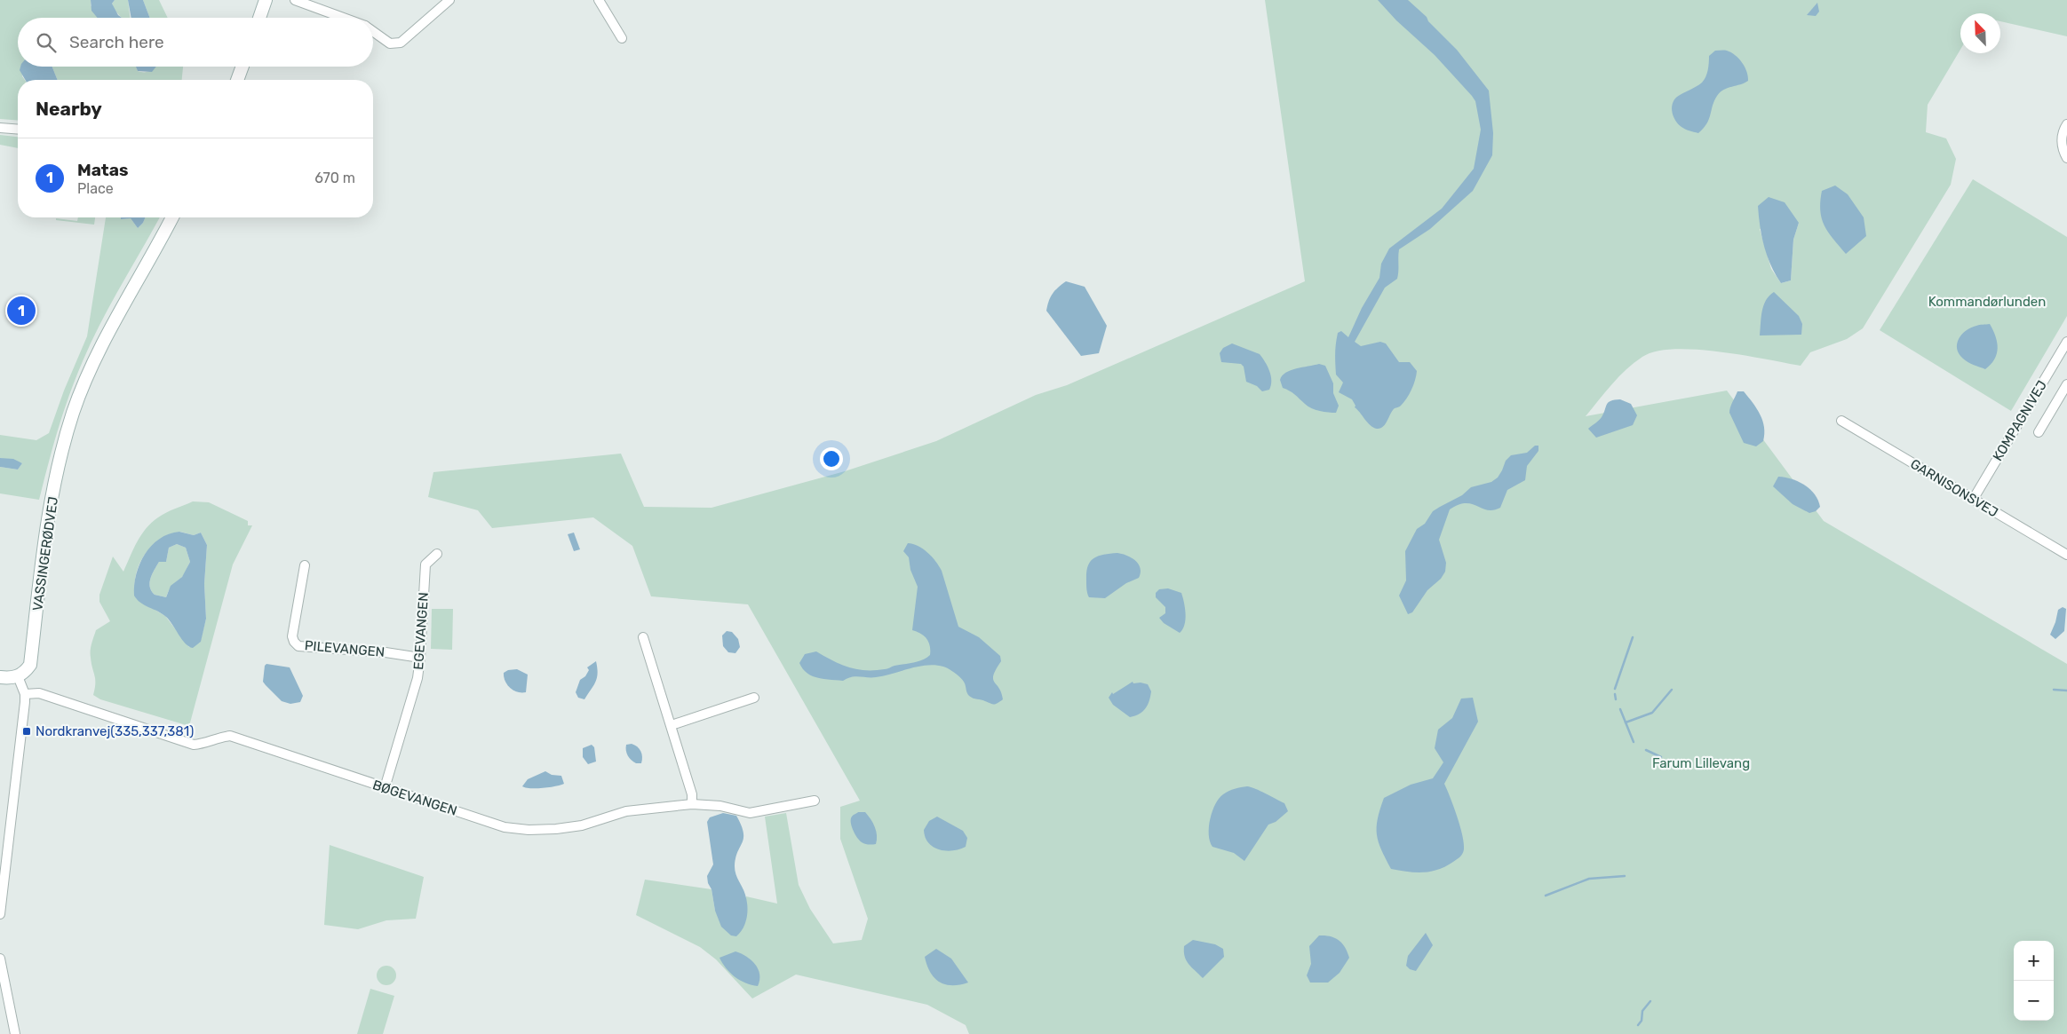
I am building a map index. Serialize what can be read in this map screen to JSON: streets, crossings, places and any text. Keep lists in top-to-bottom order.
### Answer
{
  "streets": {
    "street": [
      "KOMPAGNIVEJ",
      "GARNISONSVEJ",
      "VASSINGERØDVEJ",
      "EGEVANGEN",
      "PILEVANGEN",
      "BØGEVANGEN"
    ]
  },
  "crossings": [
    ["KOMPAGNIVEJ", "GARNISONSVEJ"],
    ["EGEVANGEN", "PILEVANGEN"],
    ["EGEVANGEN", "BØGEVANGEN"]
  ],
  "parks": ["Kommandørlunden", "Farum Lillevang"],
  "places": {
    "transit": ["Nordkranvej(335,337,381)"]
  },
  "north": "top left",
  "page": {
    "search": "Search here",
    "heading": "Nearby",
    "list": [
      {
        "mark": "1",
        "name": "Matas",
        "note": "Place",
        "value": "670 m"
      }
    ],
    "pins": "1",
    "map_buttons": ["+", "−"]
  }
}
